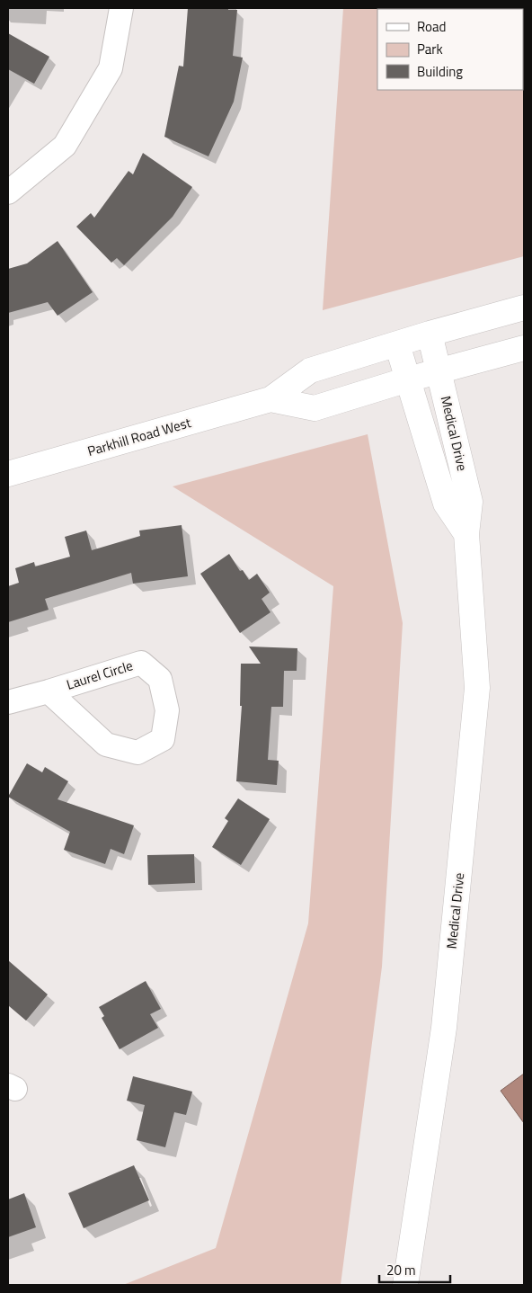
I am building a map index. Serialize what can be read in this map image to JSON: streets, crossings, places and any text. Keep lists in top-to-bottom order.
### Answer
{
  "streets": {
    "main road": ["Medical Drive", "Parkhill Road West"],
    "street": ["Laurel Circle"]
  },
  "crossings": [
    ["Medical Drive", "Parkhill Road West"]
  ],
  "legend": ["Road", "Park", "Building"],
  "scale_bar": "20 m"
}
